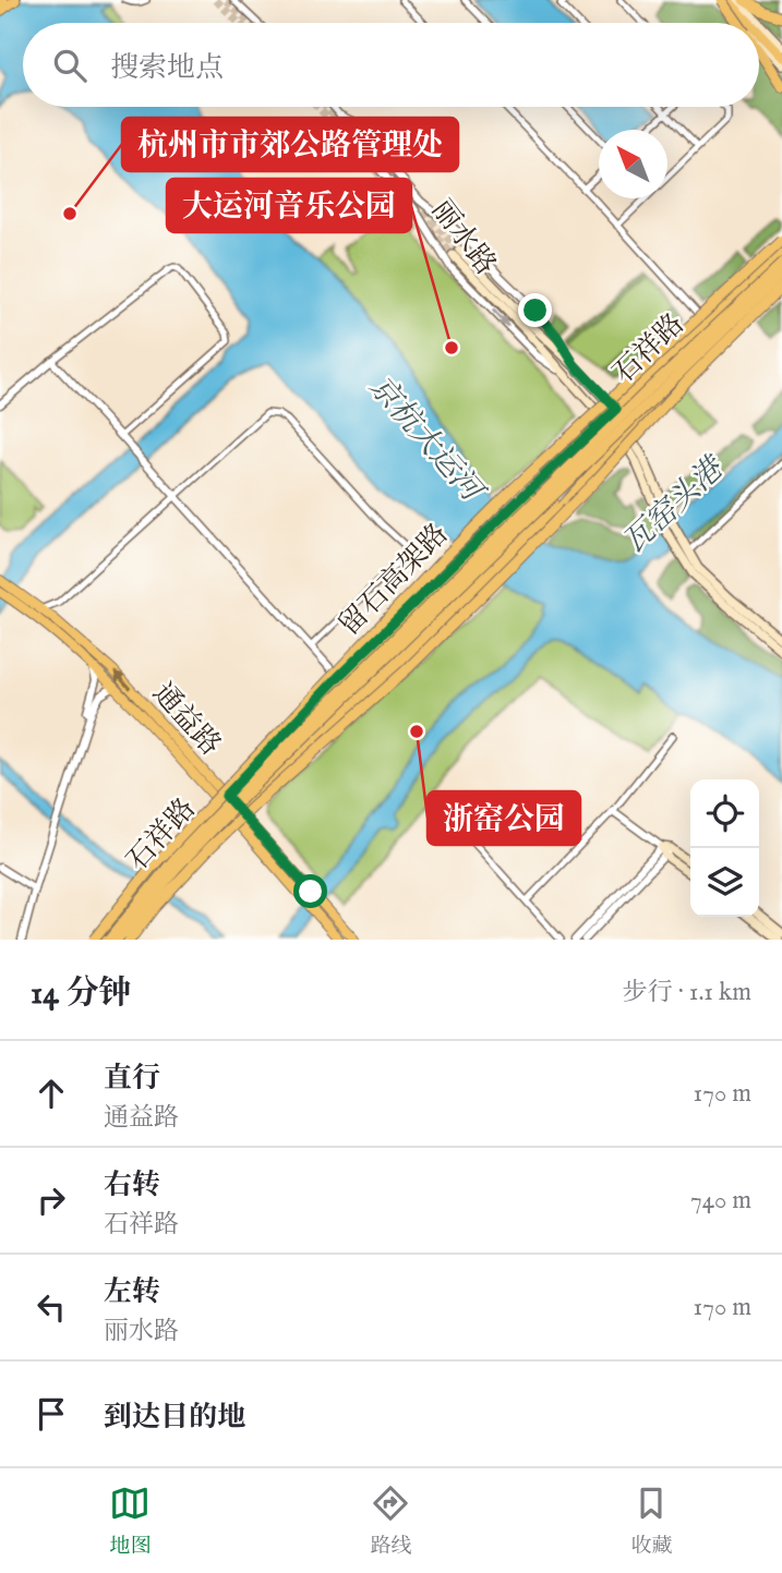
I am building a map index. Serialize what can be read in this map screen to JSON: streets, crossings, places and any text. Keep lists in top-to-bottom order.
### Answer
{
  "streets": {
    "highway": ["留石高架路"],
    "main road": ["丽水路", "石祥路", "通益路"]
  },
  "crossings": [
    ["丽水路", "石祥路"],
    ["石祥路", "留石高架路"],
    ["石祥路", "通益路"]
  ],
  "water": ["京杭大运河", "瓦窑头港"],
  "places": ["杭州市市郊公路管理处", "大运河音乐公园", "浙窑公园"],
  "north": "top left",
  "page": {
    "search": "搜索地点",
    "heading": ["14 分钟", "步行 · 1.1 km"],
    "list": [
      ["直行", "通益路", "170 m"],
      ["右转", "石祥路", "740 m"],
      ["左转", "丽水路", "170 m"],
      "到达目的地"
    ],
    "nav": ["地图", "路线", "收藏"]
  }
}
